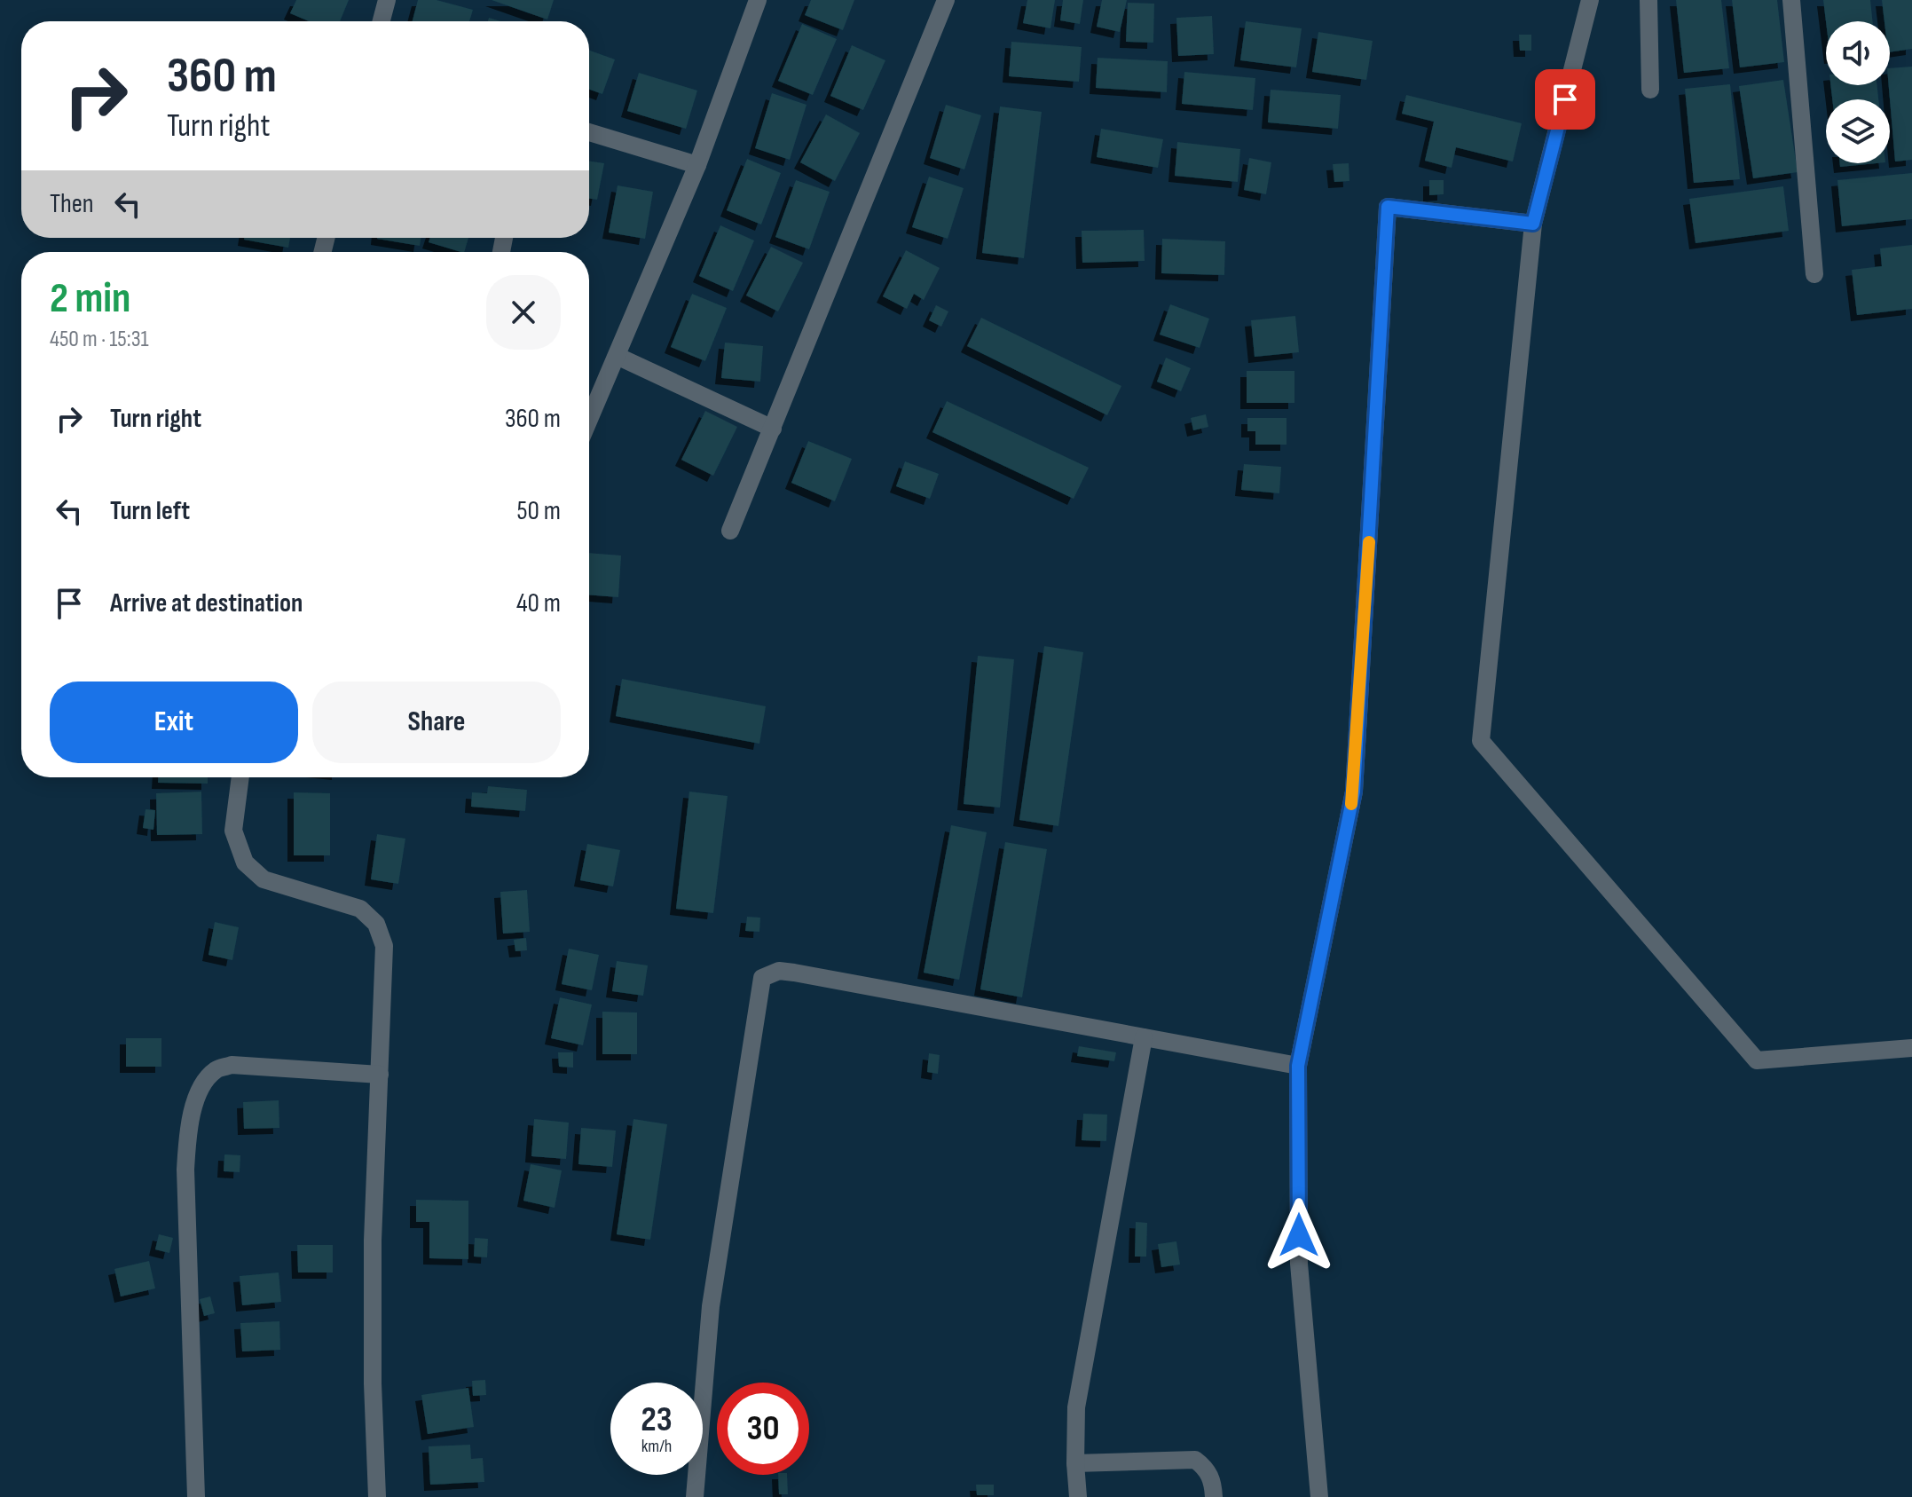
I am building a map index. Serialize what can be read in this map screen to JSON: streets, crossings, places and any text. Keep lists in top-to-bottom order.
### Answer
{
  "page": {
    "turn": ["360 m", "Turn right"],
    "then": "Then",
    "heading": ["2 min", "450 m · 15:31"],
    "list": [
      {
        "name": "Turn right",
        "value": "360 m"
      },
      {
        "name": "Turn left",
        "value": "50 m"
      },
      {
        "name": "Arrive at destination",
        "value": "40 m"
      }
    ],
    "buttons": ["Exit", "Share"],
    "speed": "23 km/h",
    "limit": "30"
  }
}
